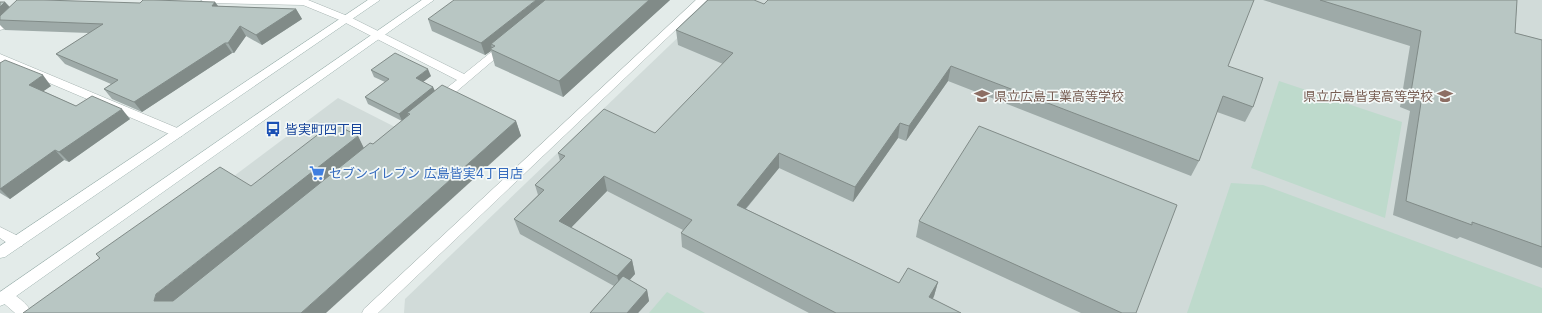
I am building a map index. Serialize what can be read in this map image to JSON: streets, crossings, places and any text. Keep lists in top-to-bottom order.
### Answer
{
  "places": {
    "school or university": ["県立広島工業高等学校", "県立広島皆実高等学校"],
    "bus stop": ["皆実町四丁目"],
    "supermarket": ["セブンイレブン 広島皆実4丁目店"]
  }
}
